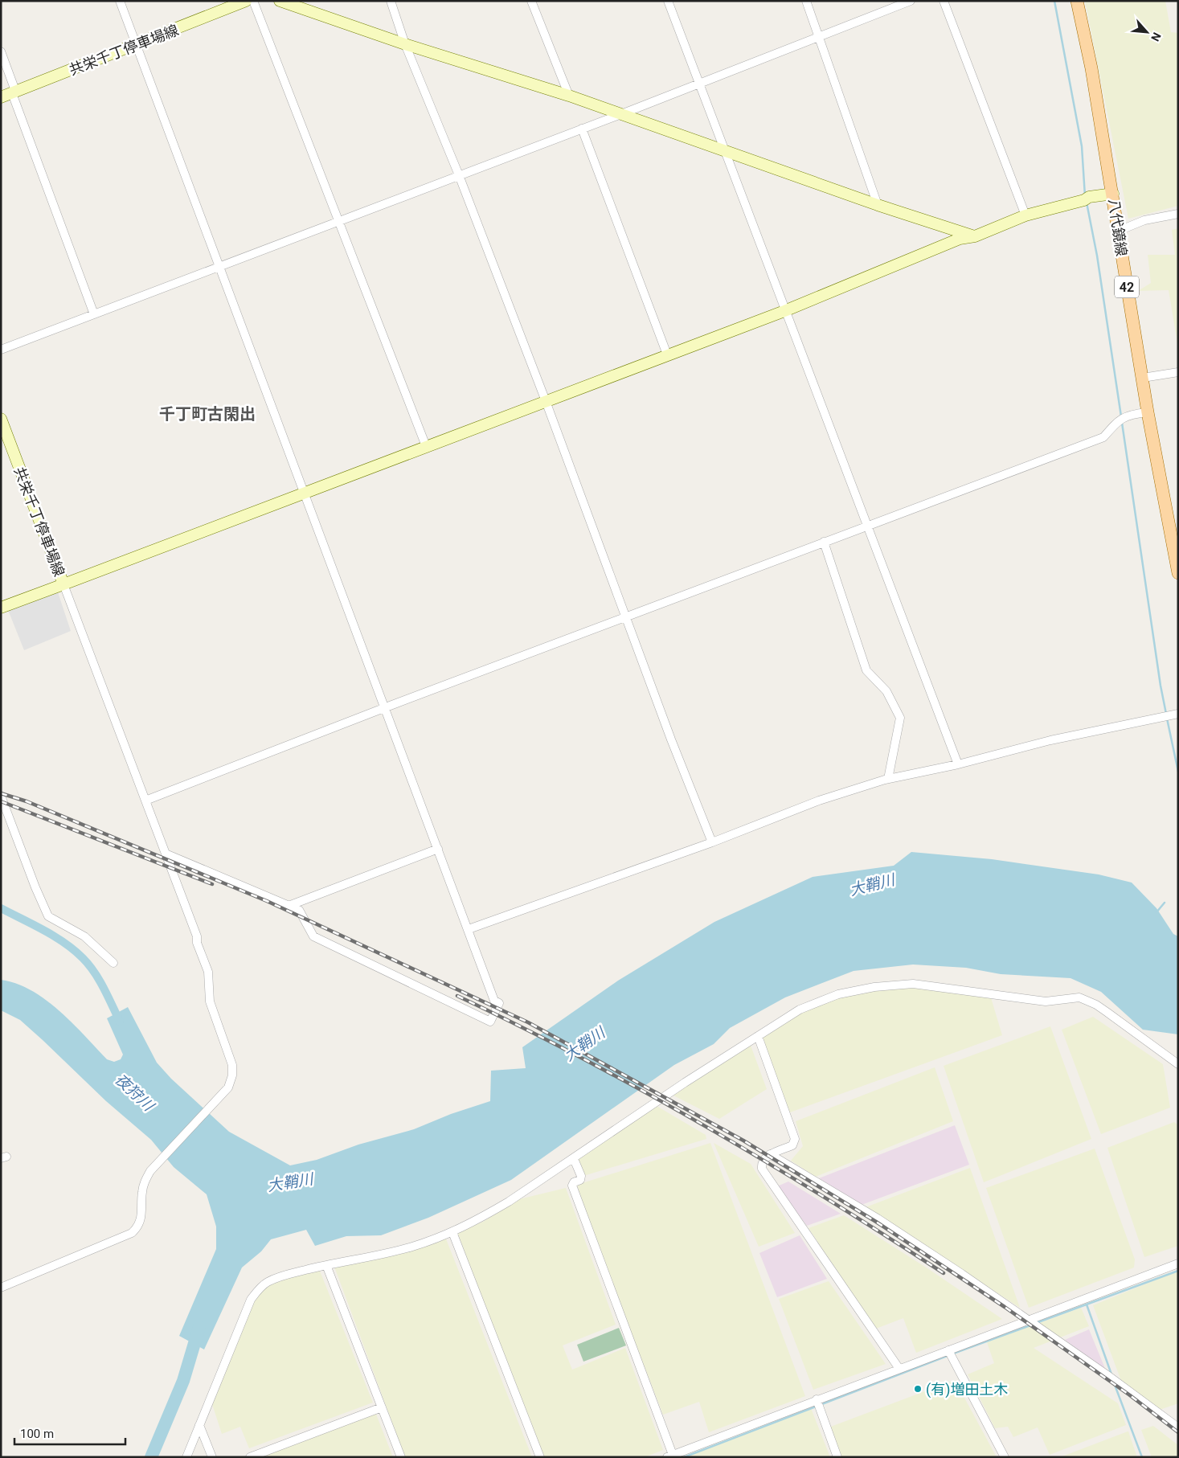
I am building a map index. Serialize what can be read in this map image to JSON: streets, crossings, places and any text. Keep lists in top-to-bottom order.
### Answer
{
  "streets": {
    "main road": ["八代鏡線", "42"],
    "street": ["共栄千丁停車場線"]
  },
  "districts": ["千丁町古閑出"],
  "water": ["大鞘川", "夜狩川"],
  "places": ["(有)増田土木"],
  "scale_bar": "100 m",
  "north": "bottom right"
}
